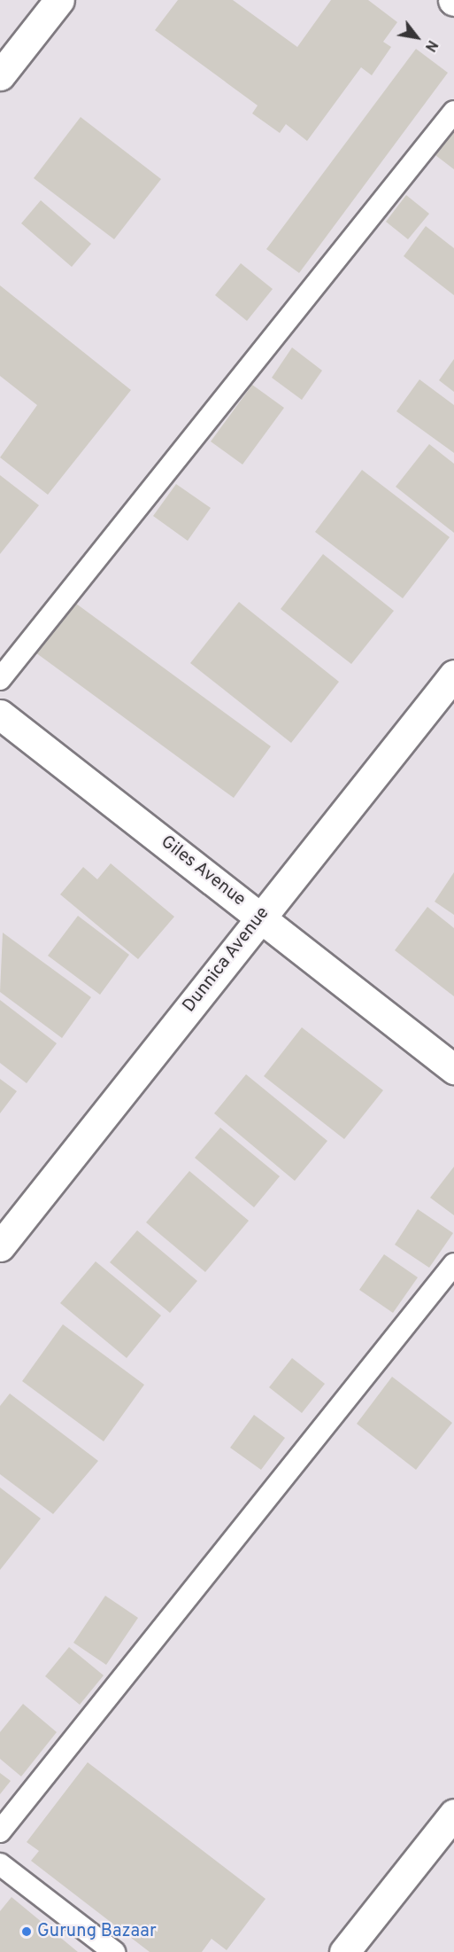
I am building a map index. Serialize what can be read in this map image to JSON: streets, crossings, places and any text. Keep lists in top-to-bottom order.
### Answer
{
  "streets": {
    "street": ["Giles Avenue", "Dunnica Avenue"]
  },
  "crossings": [
    ["Giles Avenue", "Dunnica Avenue"]
  ],
  "places": ["Gurung Bazaar"],
  "north": "bottom right"
}
